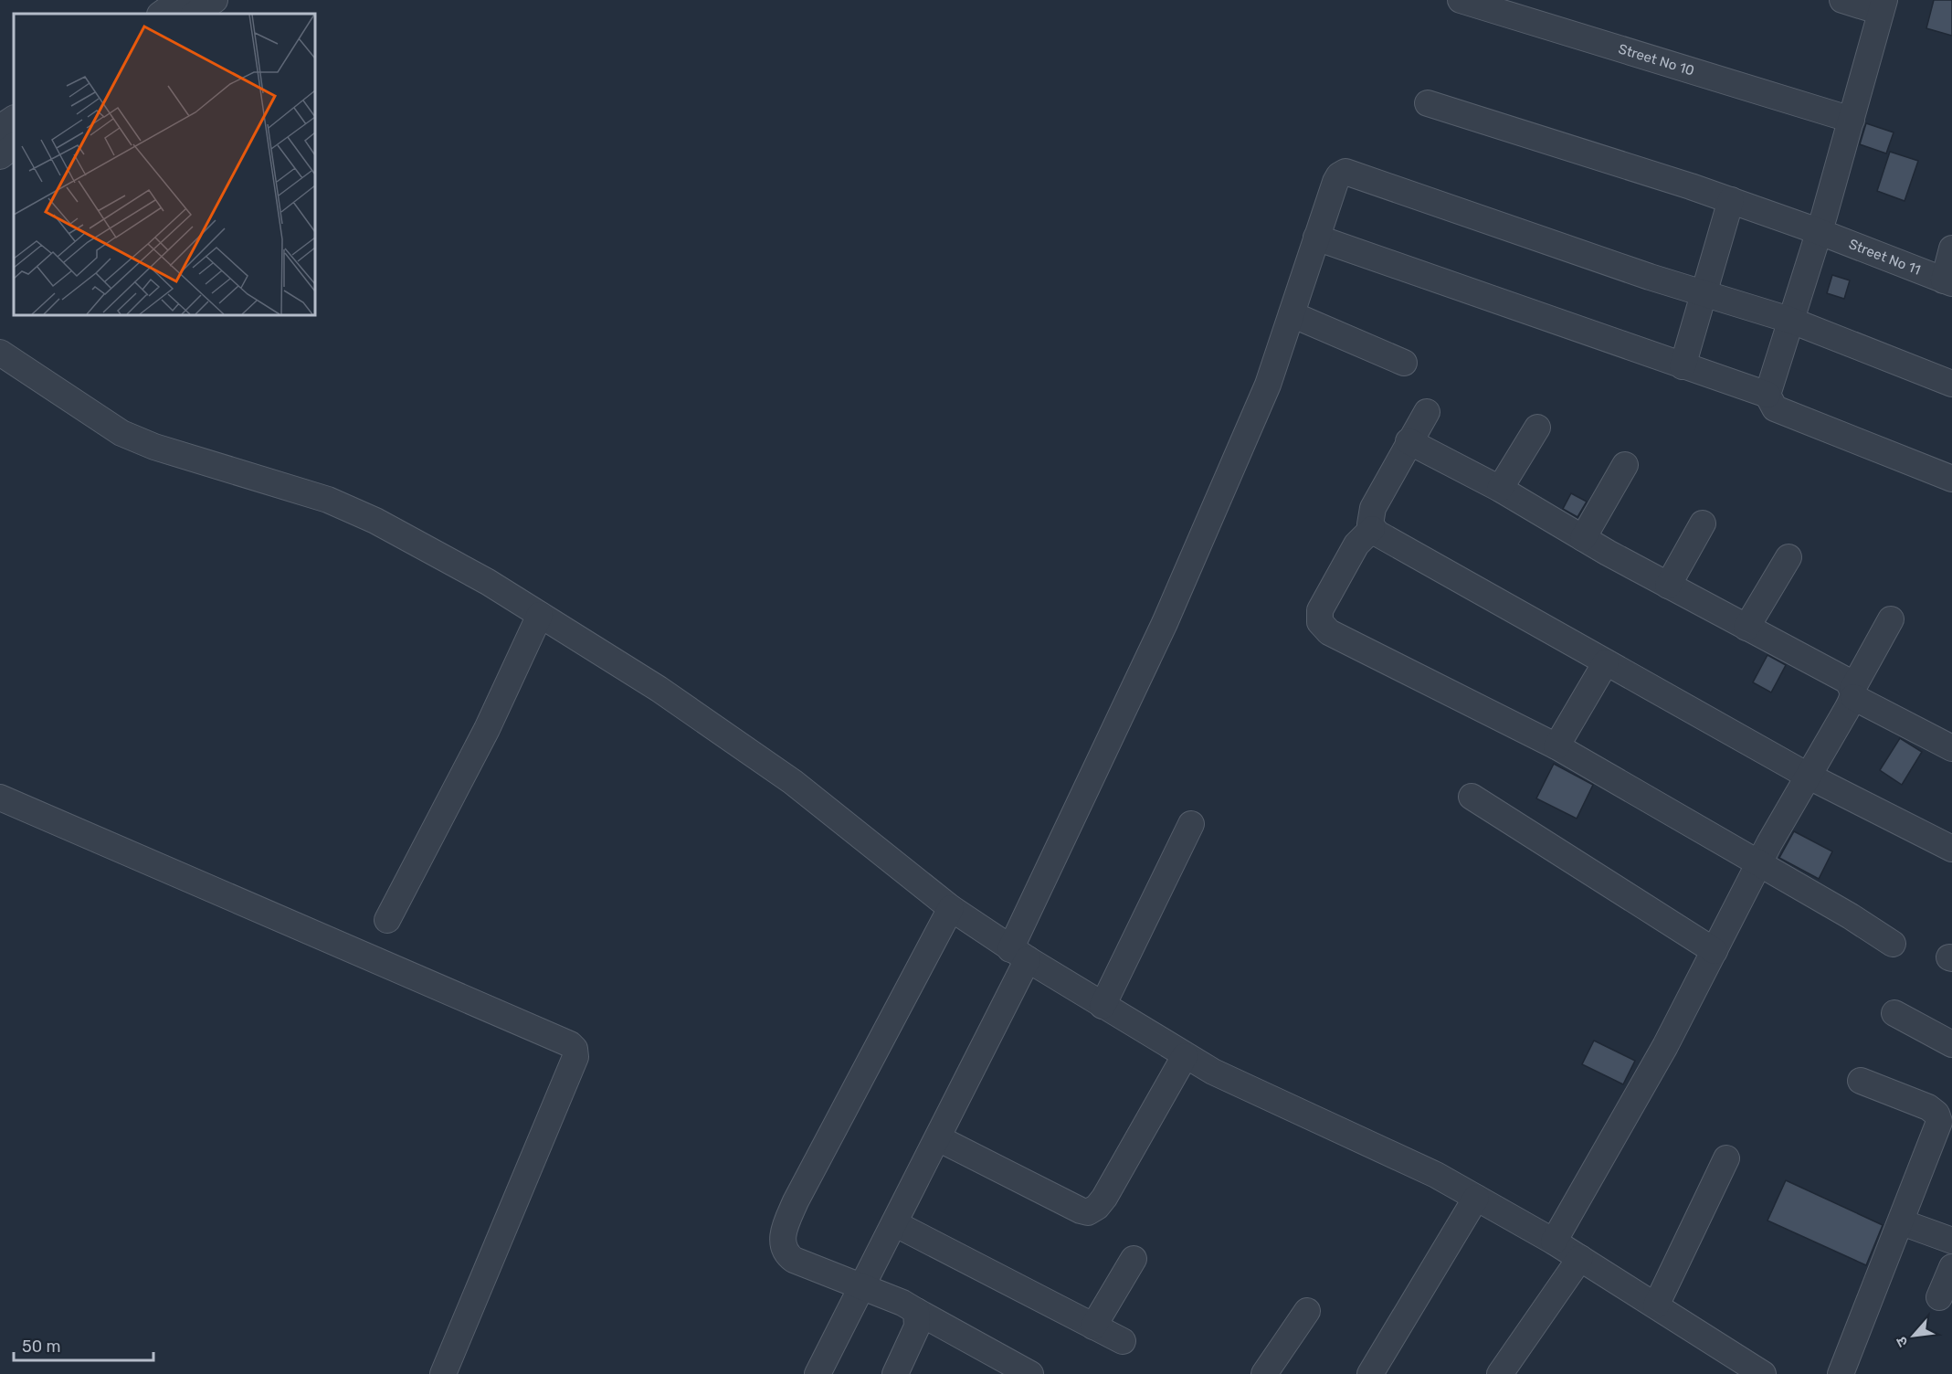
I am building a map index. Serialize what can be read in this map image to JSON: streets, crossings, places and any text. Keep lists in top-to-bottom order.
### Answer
{
  "streets": {
    "street": ["Street No 10", "Street No 11"]
  },
  "scale_bar": "50 m",
  "north": "bottom left"
}
